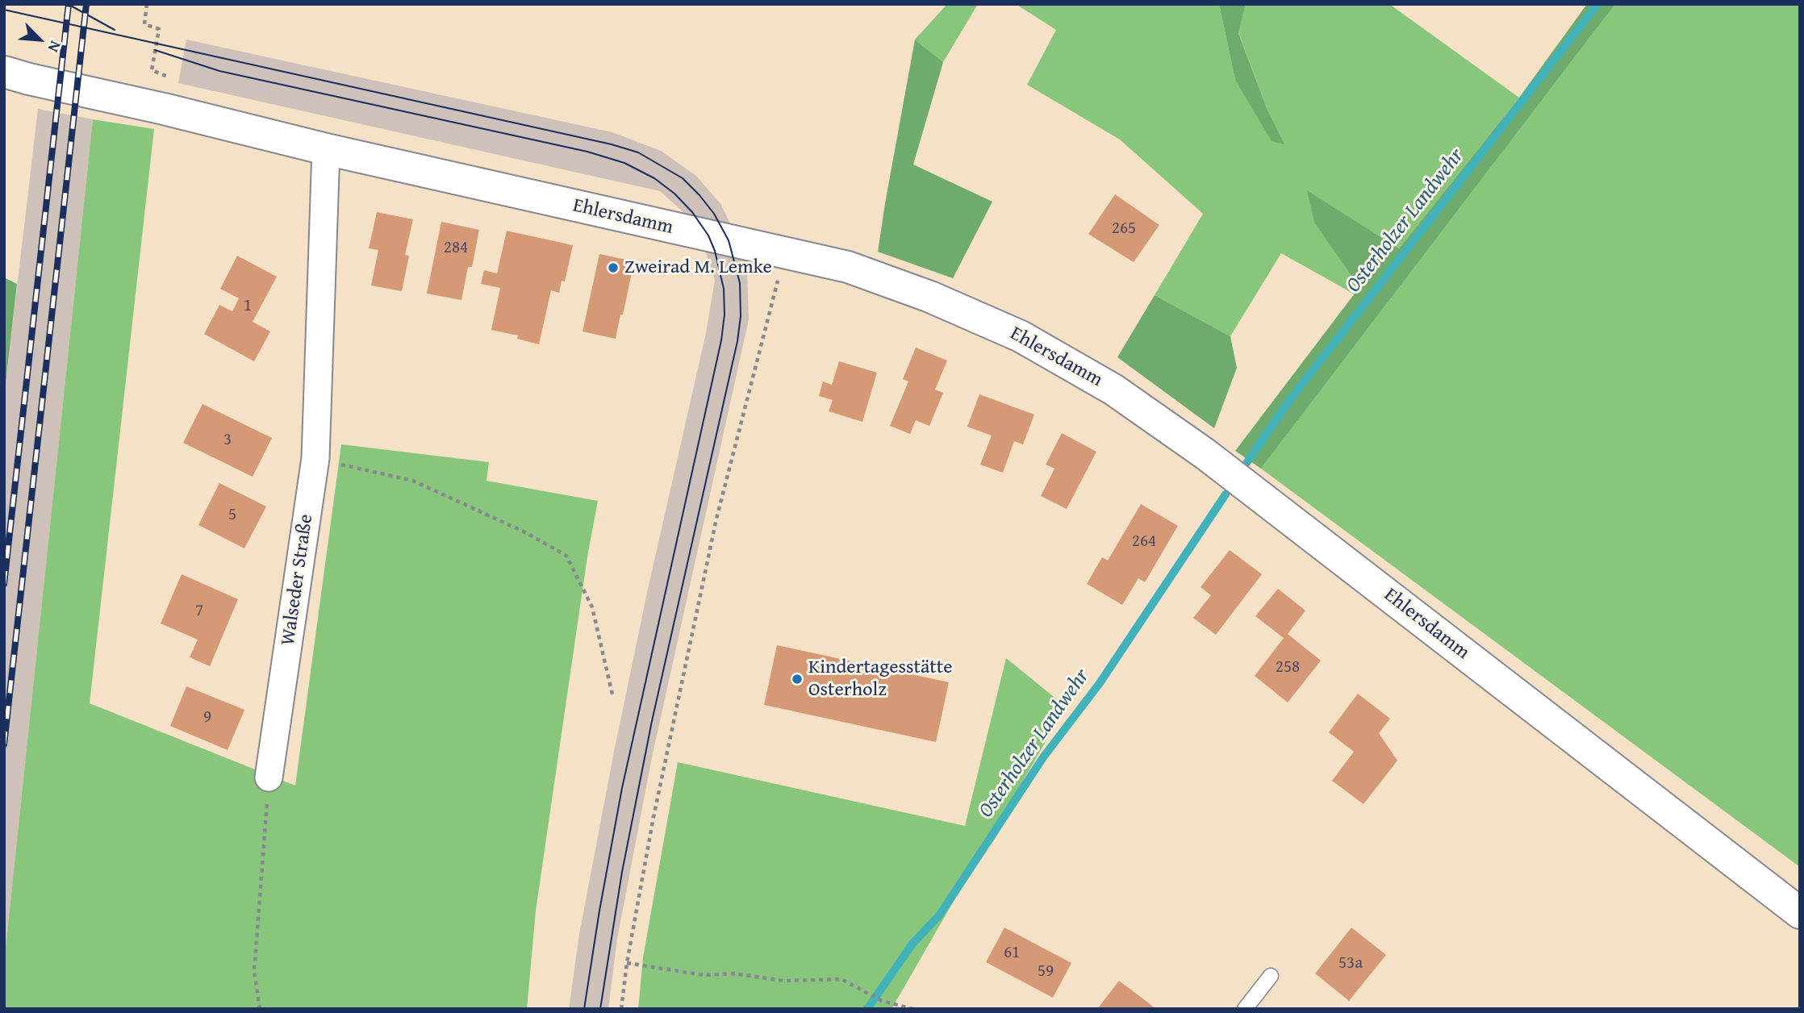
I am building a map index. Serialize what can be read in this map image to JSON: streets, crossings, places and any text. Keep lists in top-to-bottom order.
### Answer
{
  "streets": {
    "street": ["Ehlersdamm", "Walseder Straße"]
  },
  "crossings": [
    ["Ehlersdamm", "Walseder Straße"]
  ],
  "water": ["Osterholzer Landwehr"],
  "places": ["Zweirad M. Lemke", "Kindertagesstätte Osterholz"],
  "house_numbers": [
    "265",
    "284",
    "1",
    "3",
    "5",
    "264",
    "7",
    "258",
    "9",
    "61",
    "53a",
    "59"
  ],
  "north": "bottom right"
}
